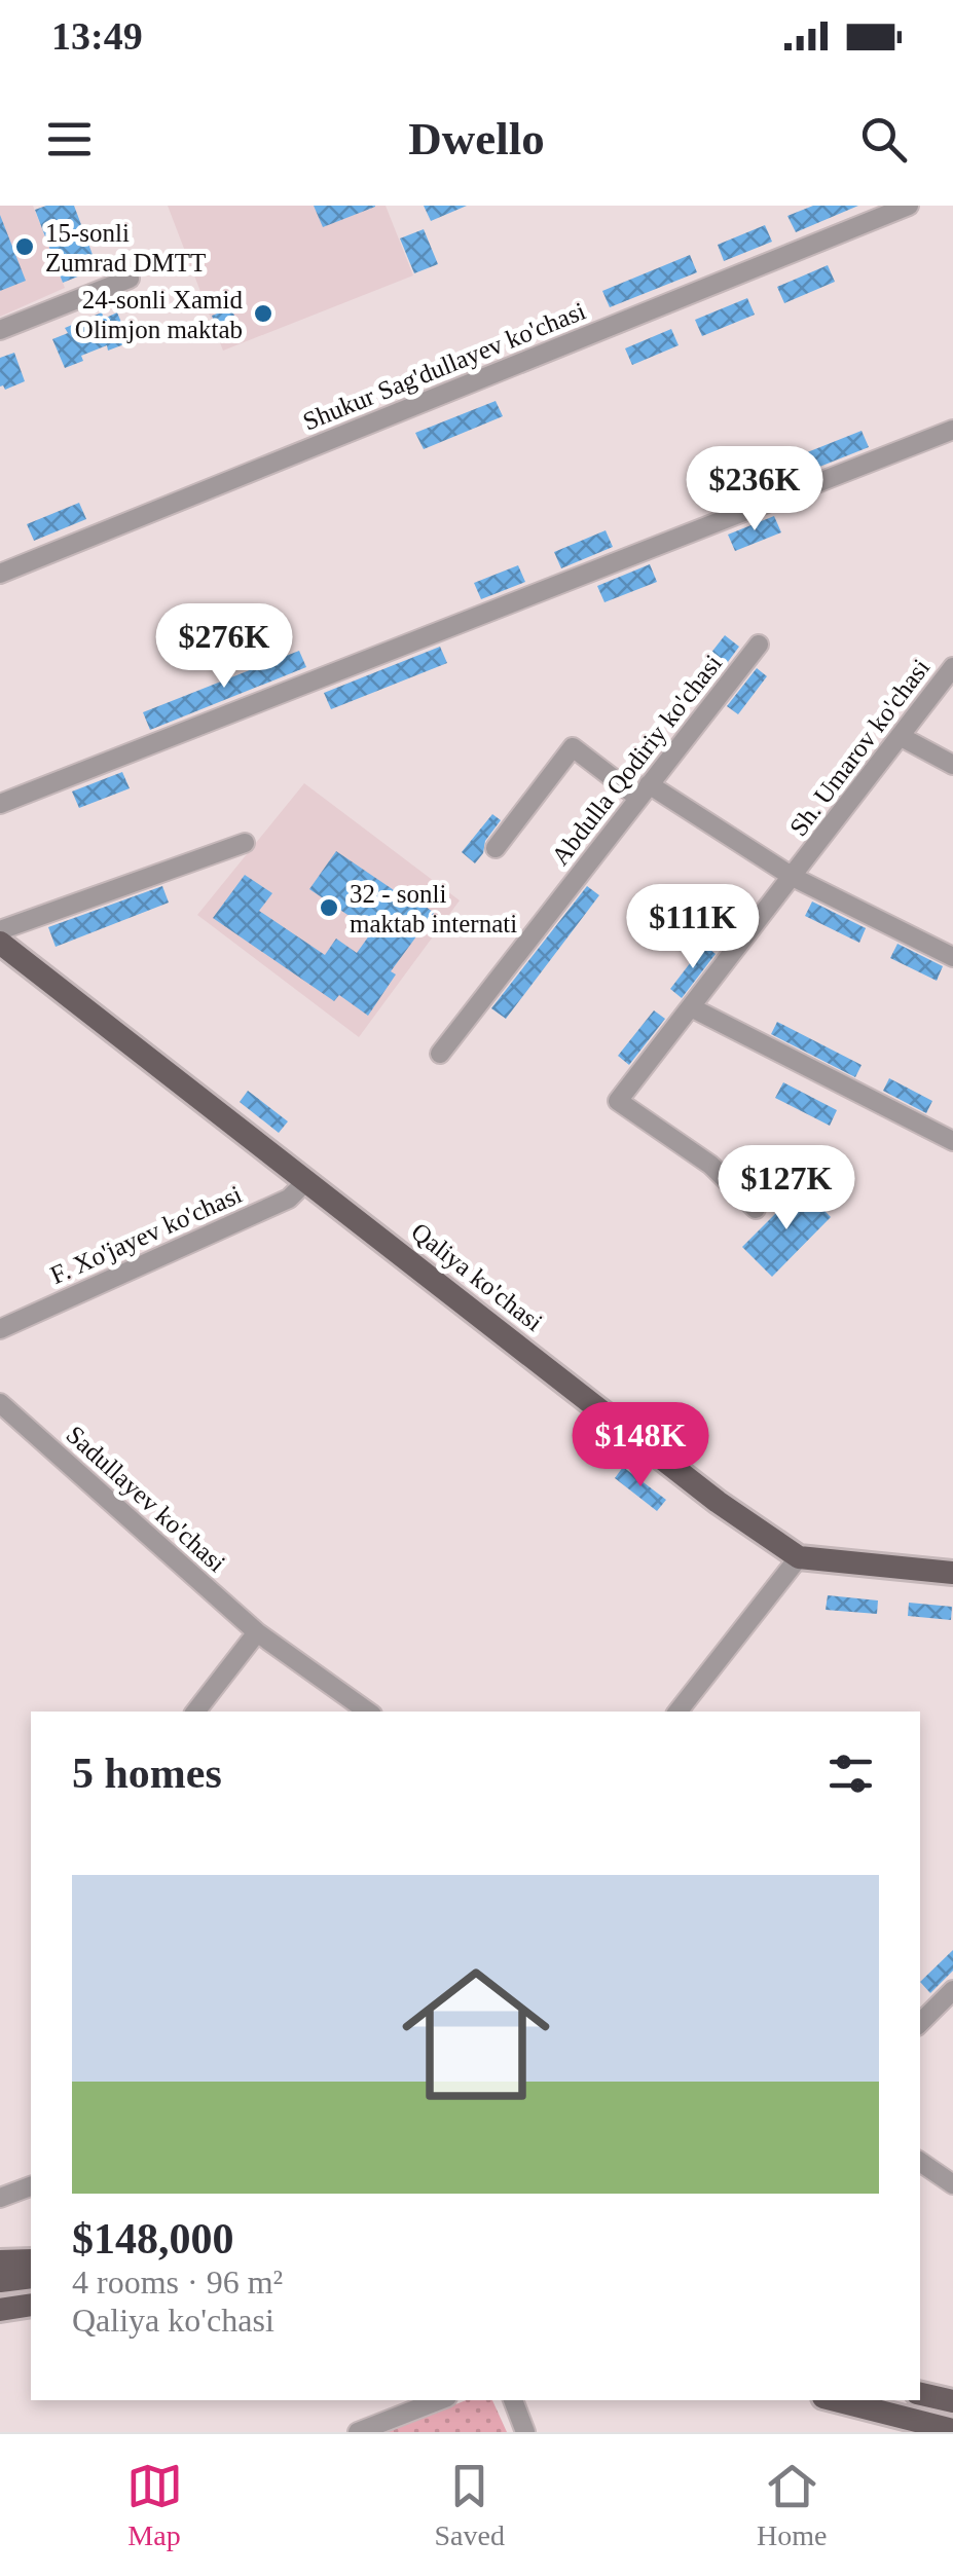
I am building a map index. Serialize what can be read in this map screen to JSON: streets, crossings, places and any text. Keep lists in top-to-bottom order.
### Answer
{
  "streets": {
    "main road": ["Qaliya ko'chasi"],
    "street": [
      "Shukur Sag'dullayev ko'chasi",
      "Sh. Umarov ko'chasi",
      "Abdulla Qodiriy ko'chasi",
      "F. Xo'jayev ko'chasi",
      "Sadullayev ko'chasi"
    ]
  },
  "crossings": [
    ["F. Xo'jayev ko'chasi", "Qaliya ko'chasi"]
  ],
  "places": ["15-sonli Zumrad DMTT", "24-sonli Xamid Olimjon maktab", "32 - sonli maktab internati"],
  "page": {
    "status": "13:49",
    "header": "Dwello",
    "price": [
      "$236K",
      "$276K",
      "$111K",
      "$127K",
      "$148K"
    ],
    "heading": "5 homes",
    "list": [
      {
        "name": "$148,000",
        "note": "4 rooms · 96 m² · Qaliya ko'chasi"
      }
    ],
    "tabs": ["Map", "Saved", "Home"]
  }
}
